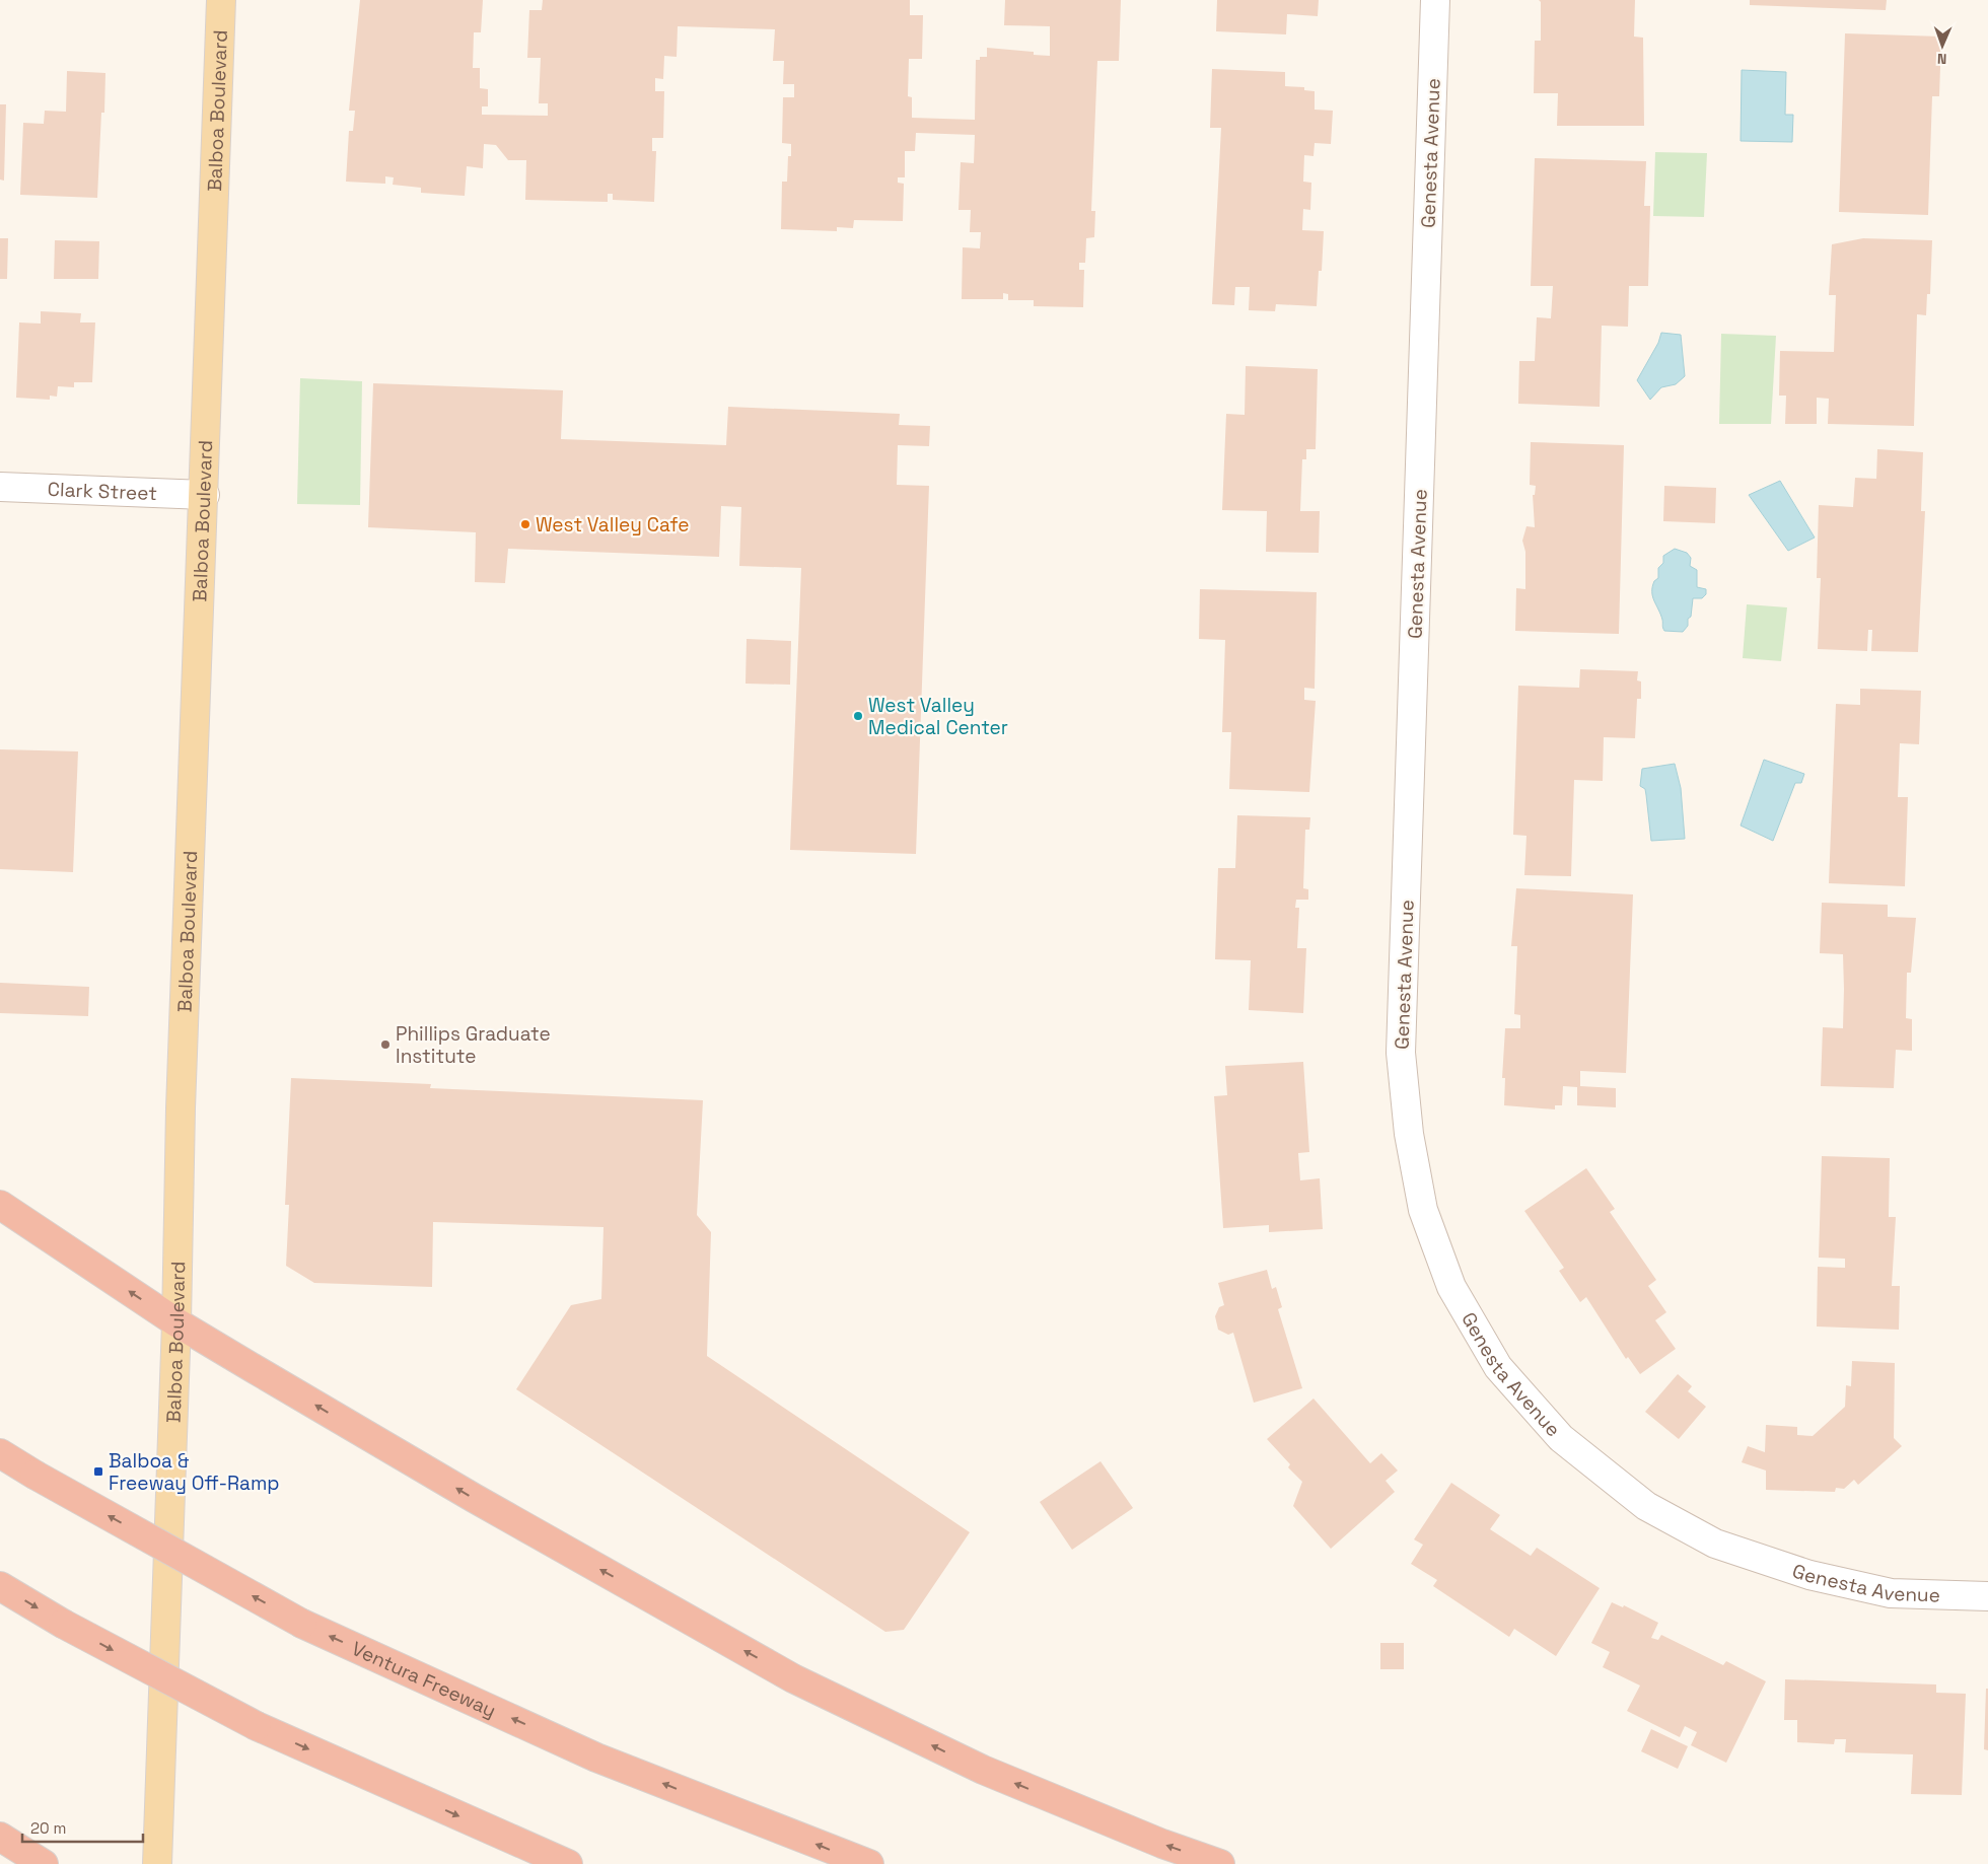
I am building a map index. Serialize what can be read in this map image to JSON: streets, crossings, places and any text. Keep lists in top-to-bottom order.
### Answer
{
  "streets": {
    "highway": ["Ventura Freeway"],
    "main road": ["Balboa Boulevard"],
    "street": ["Genesta Avenue", "Clark Street"]
  },
  "crossings": [
    ["Balboa Boulevard", "Clark Street"]
  ],
  "places": {
    "other": ["West Valley Cafe", "West Valley Medical Center", "Phillips Graduate Institute"],
    "transit": ["Balboa & Freeway Off-Ramp"]
  },
  "scale_bar": "20 m",
  "north": "bottom"
}
